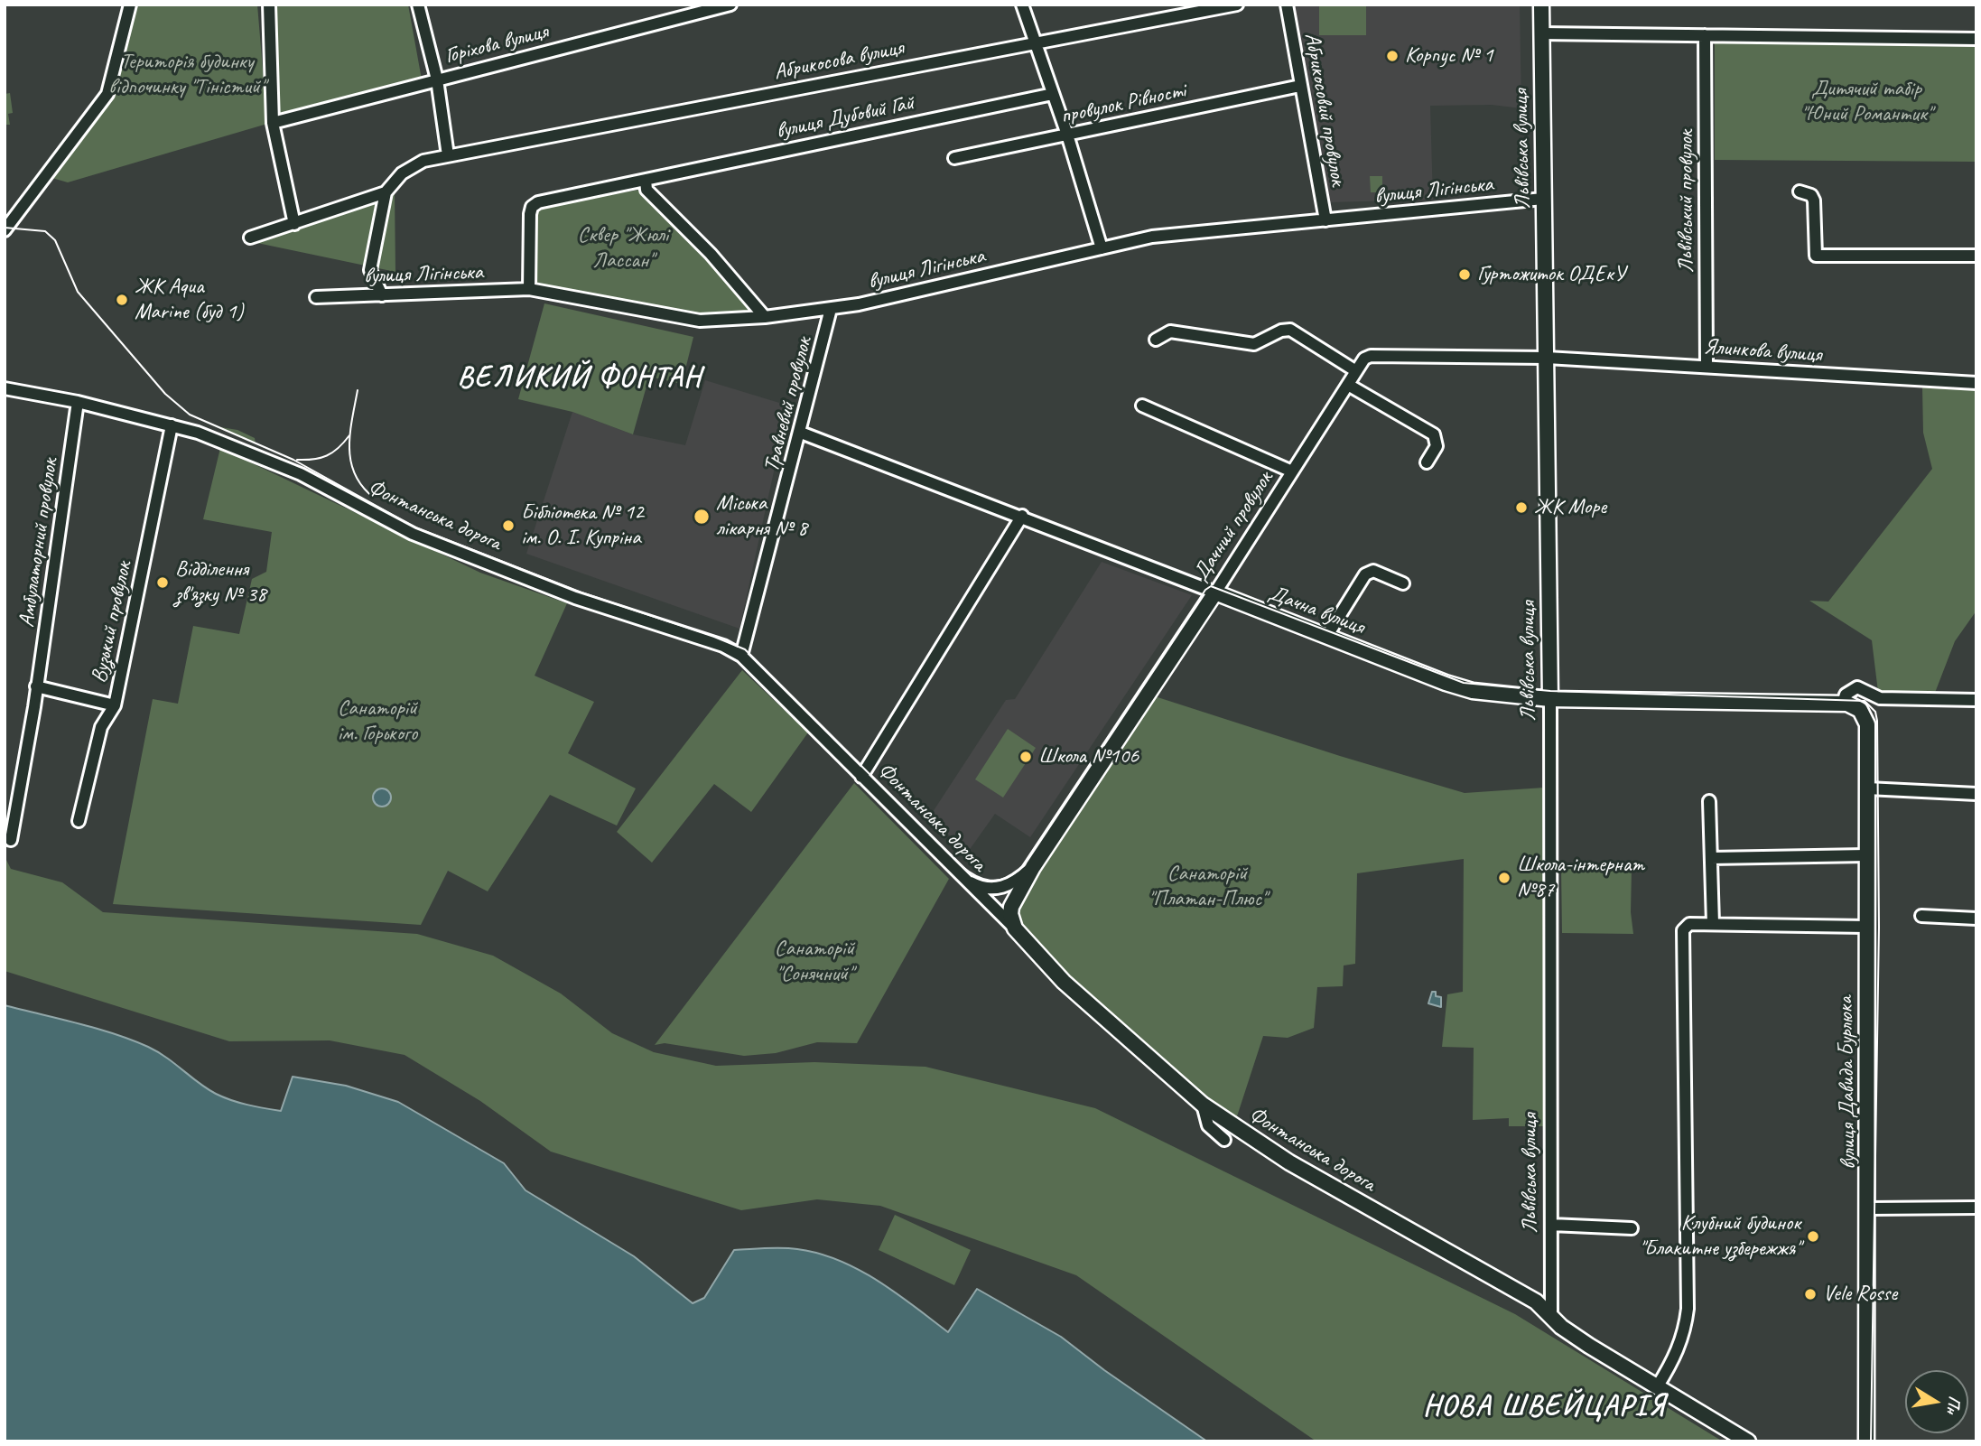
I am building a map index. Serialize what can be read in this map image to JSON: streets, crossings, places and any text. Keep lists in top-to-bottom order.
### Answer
{
  "streets": {
    "main road": [
      "Львівська вулиця",
      "Фонтанська дорога",
      "Дачний провулок",
      "Дачна вулиця",
      "вулиця Давида Бурлюка"
    ],
    "street": [
      "Горіхова вулиця",
      "Абрикосова вулиця",
      "провулок Рівності",
      "Абрикосовий провулок",
      "вулиця Дубовий Гай",
      "вулиця Лігінська",
      "Львівський провулок",
      "Ялинкова вулиця",
      "Травневий провулок",
      "Амбулаторний провулок",
      "Вузький провулок"
    ]
  },
  "crossings": [
    ["провулок Рівності", "Абрикосовий провулок"],
    ["Абрикосовий провулок", "вулиця Лігінська"],
    ["вулиця Дубовий Гай", "вулиця Лігінська"],
    ["Львівська вулиця", "вулиця Лігінська"],
    ["Львівська вулиця", "Ялинкова вулиця"],
    ["Львівська вулиця", "Фонтанська дорога"],
    ["Львівська вулиця", "Дачний провулок"],
    ["Львівська вулиця", "Дачна вулиця"],
    ["вулиця Лігінська", "Травневий провулок"],
    ["Львівський провулок", "Ялинкова вулиця"],
    ["Ялинкова вулиця", "Дачний провулок"],
    ["Травневий провулок", "Фонтанська дорога"],
    ["Травневий провулок", "Дачна вулиця"],
    ["Фонтанська дорога", "Дачний провулок"],
    ["Фонтанська дорога", "Амбулаторний провулок"],
    ["Фонтанська дорога", "Вузький провулок"],
    ["Дачний провулок", "Дачна вулиця"],
    ["Дачна вулиця", "вулиця Давида Бурлюка"]
  ],
  "districts": ["ВЕЛИКИЙ ФОНТАН", "НОВА ШВЕЙЦАРІЯ"],
  "parks": [
    "Територія будинку відпочинку \"Тіністий\"",
    "Дитячий табір \"Юний Романтик\"",
    "Сквер \"Жюлі Лассан\"",
    "Cанаторій ім. Горького",
    "Санаторій \"Платан-Плюс\"",
    "Санаторій \"Сонячний\""
  ],
  "places": [
    "Корпус № 1",
    "Гуртожиток ОДЕкУ",
    "ЖК Aqua Marine (буд 1)",
    "ЖК Море",
    "Міська лікарня № 8",
    "Бібліотека № 12 ім. О. І. Купріна",
    "Відділення зв'язку № 38",
    "Школа №106",
    "Школа-інтернат №87",
    "Клубний будинок \"Блакитне узбережжя\"",
    "Vele Rosse"
  ],
  "north": "right"
}
